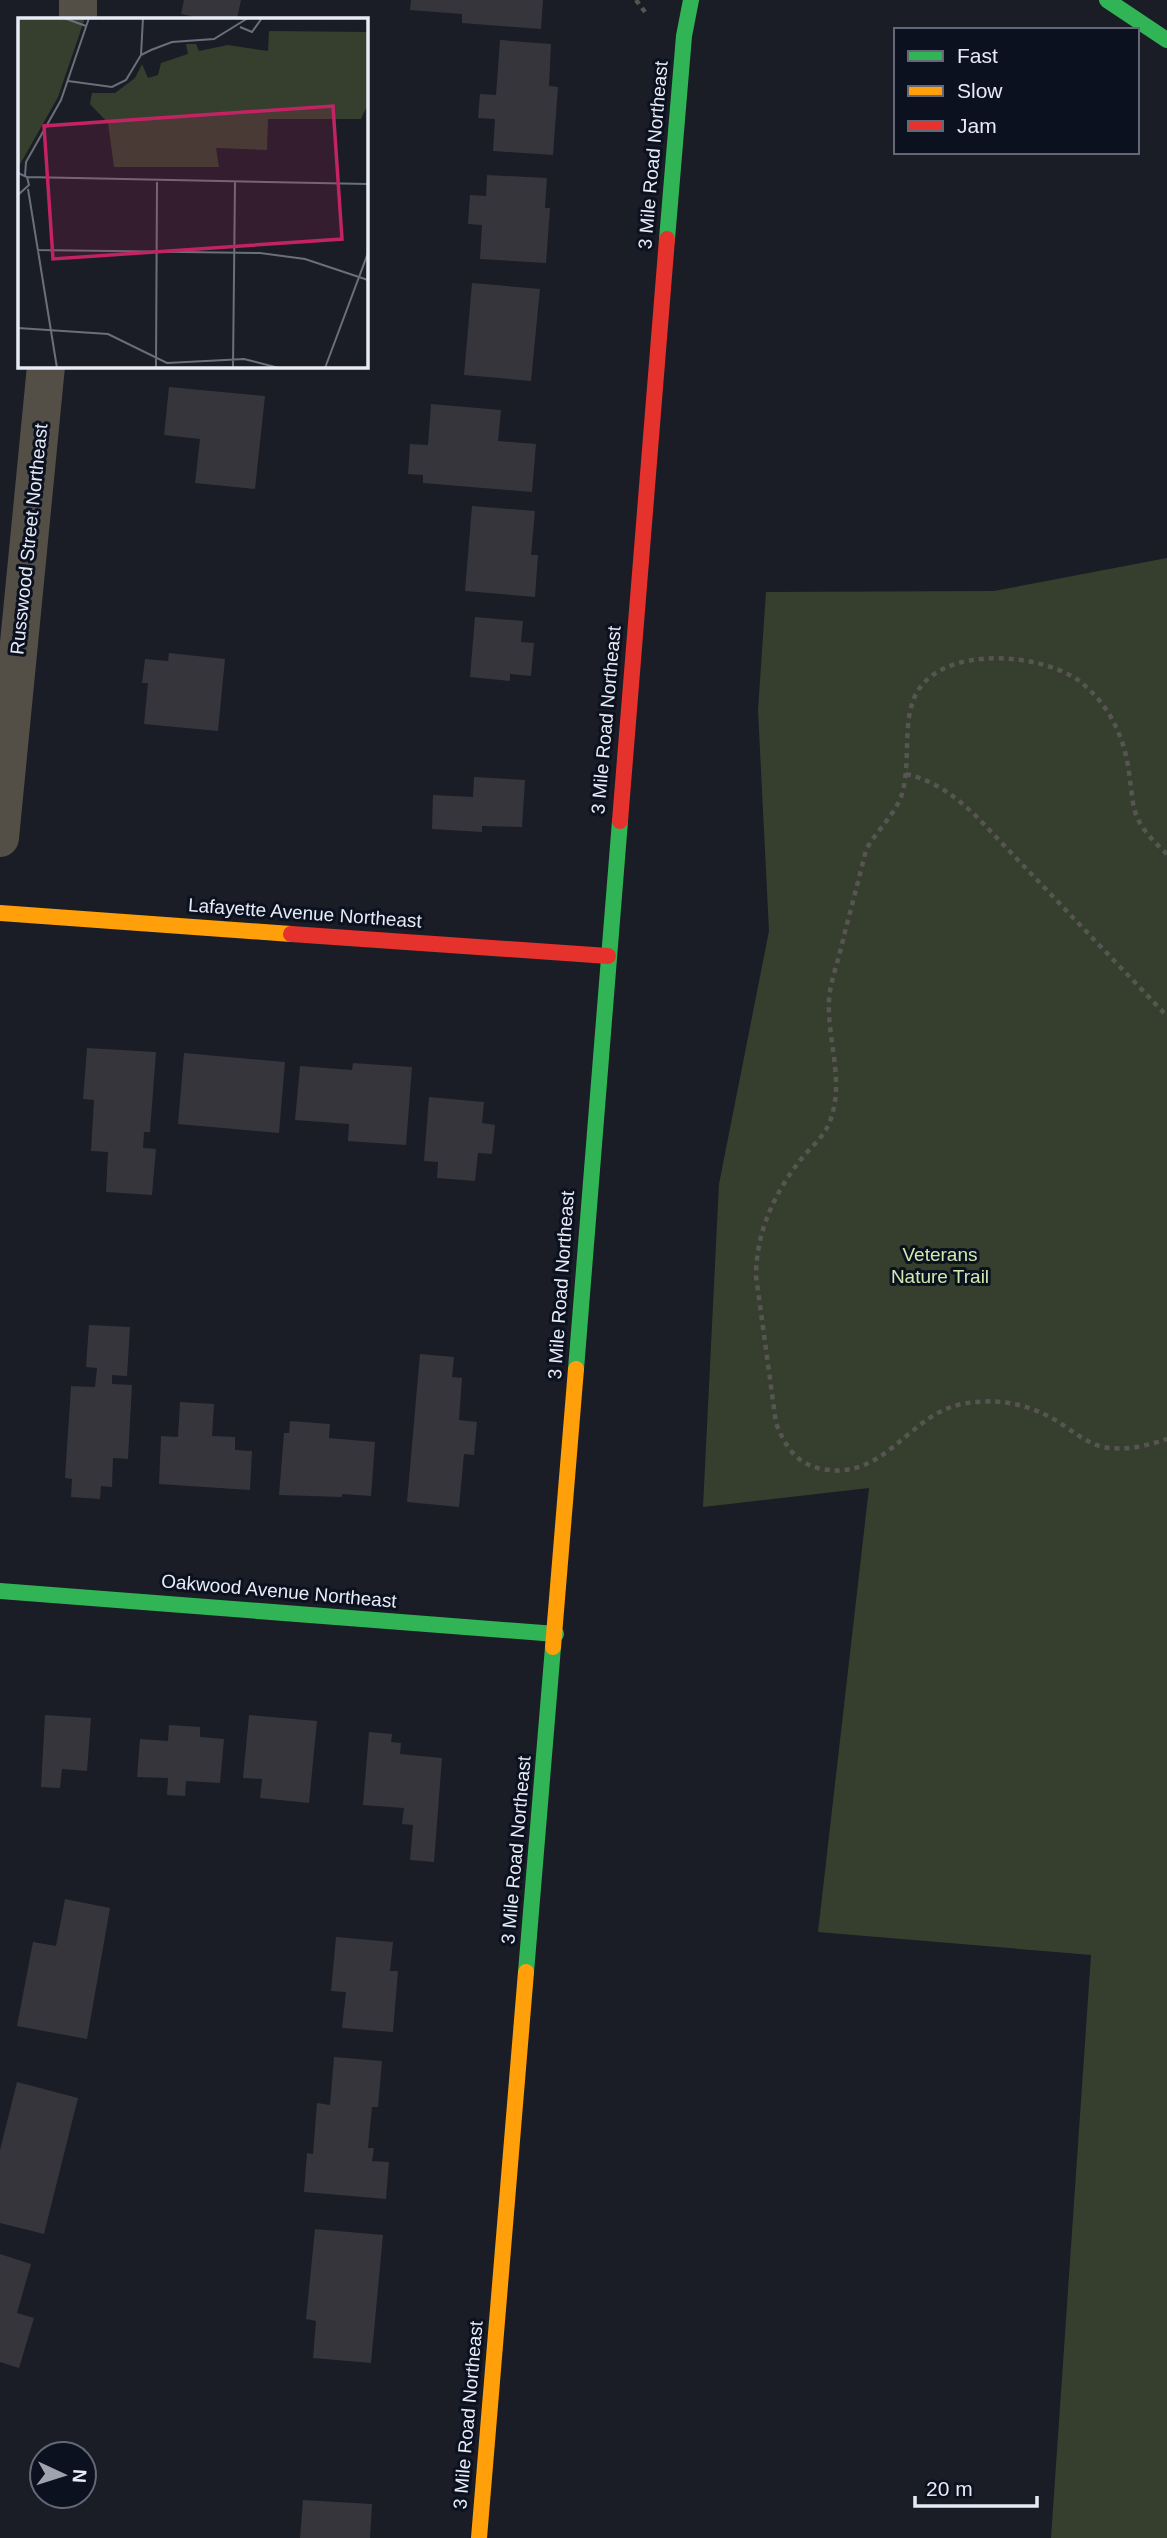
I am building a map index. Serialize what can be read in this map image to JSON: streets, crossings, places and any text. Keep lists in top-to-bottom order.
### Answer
{
  "streets": {
    "main road": ["3 Mile Road Northeast", "Lafayette Avenue Northeast", "Oakwood Avenue Northeast"],
    "street": ["Russwood Street Northeast"]
  },
  "crossings": [
    ["3 Mile Road Northeast", "Lafayette Avenue Northeast"],
    ["3 Mile Road Northeast", "Oakwood Avenue Northeast"]
  ],
  "parks": ["Veterans Nature Trail"],
  "legend": ["Fast", "Slow", "Jam"],
  "scale_bar": "20 m",
  "north": "right"
}
